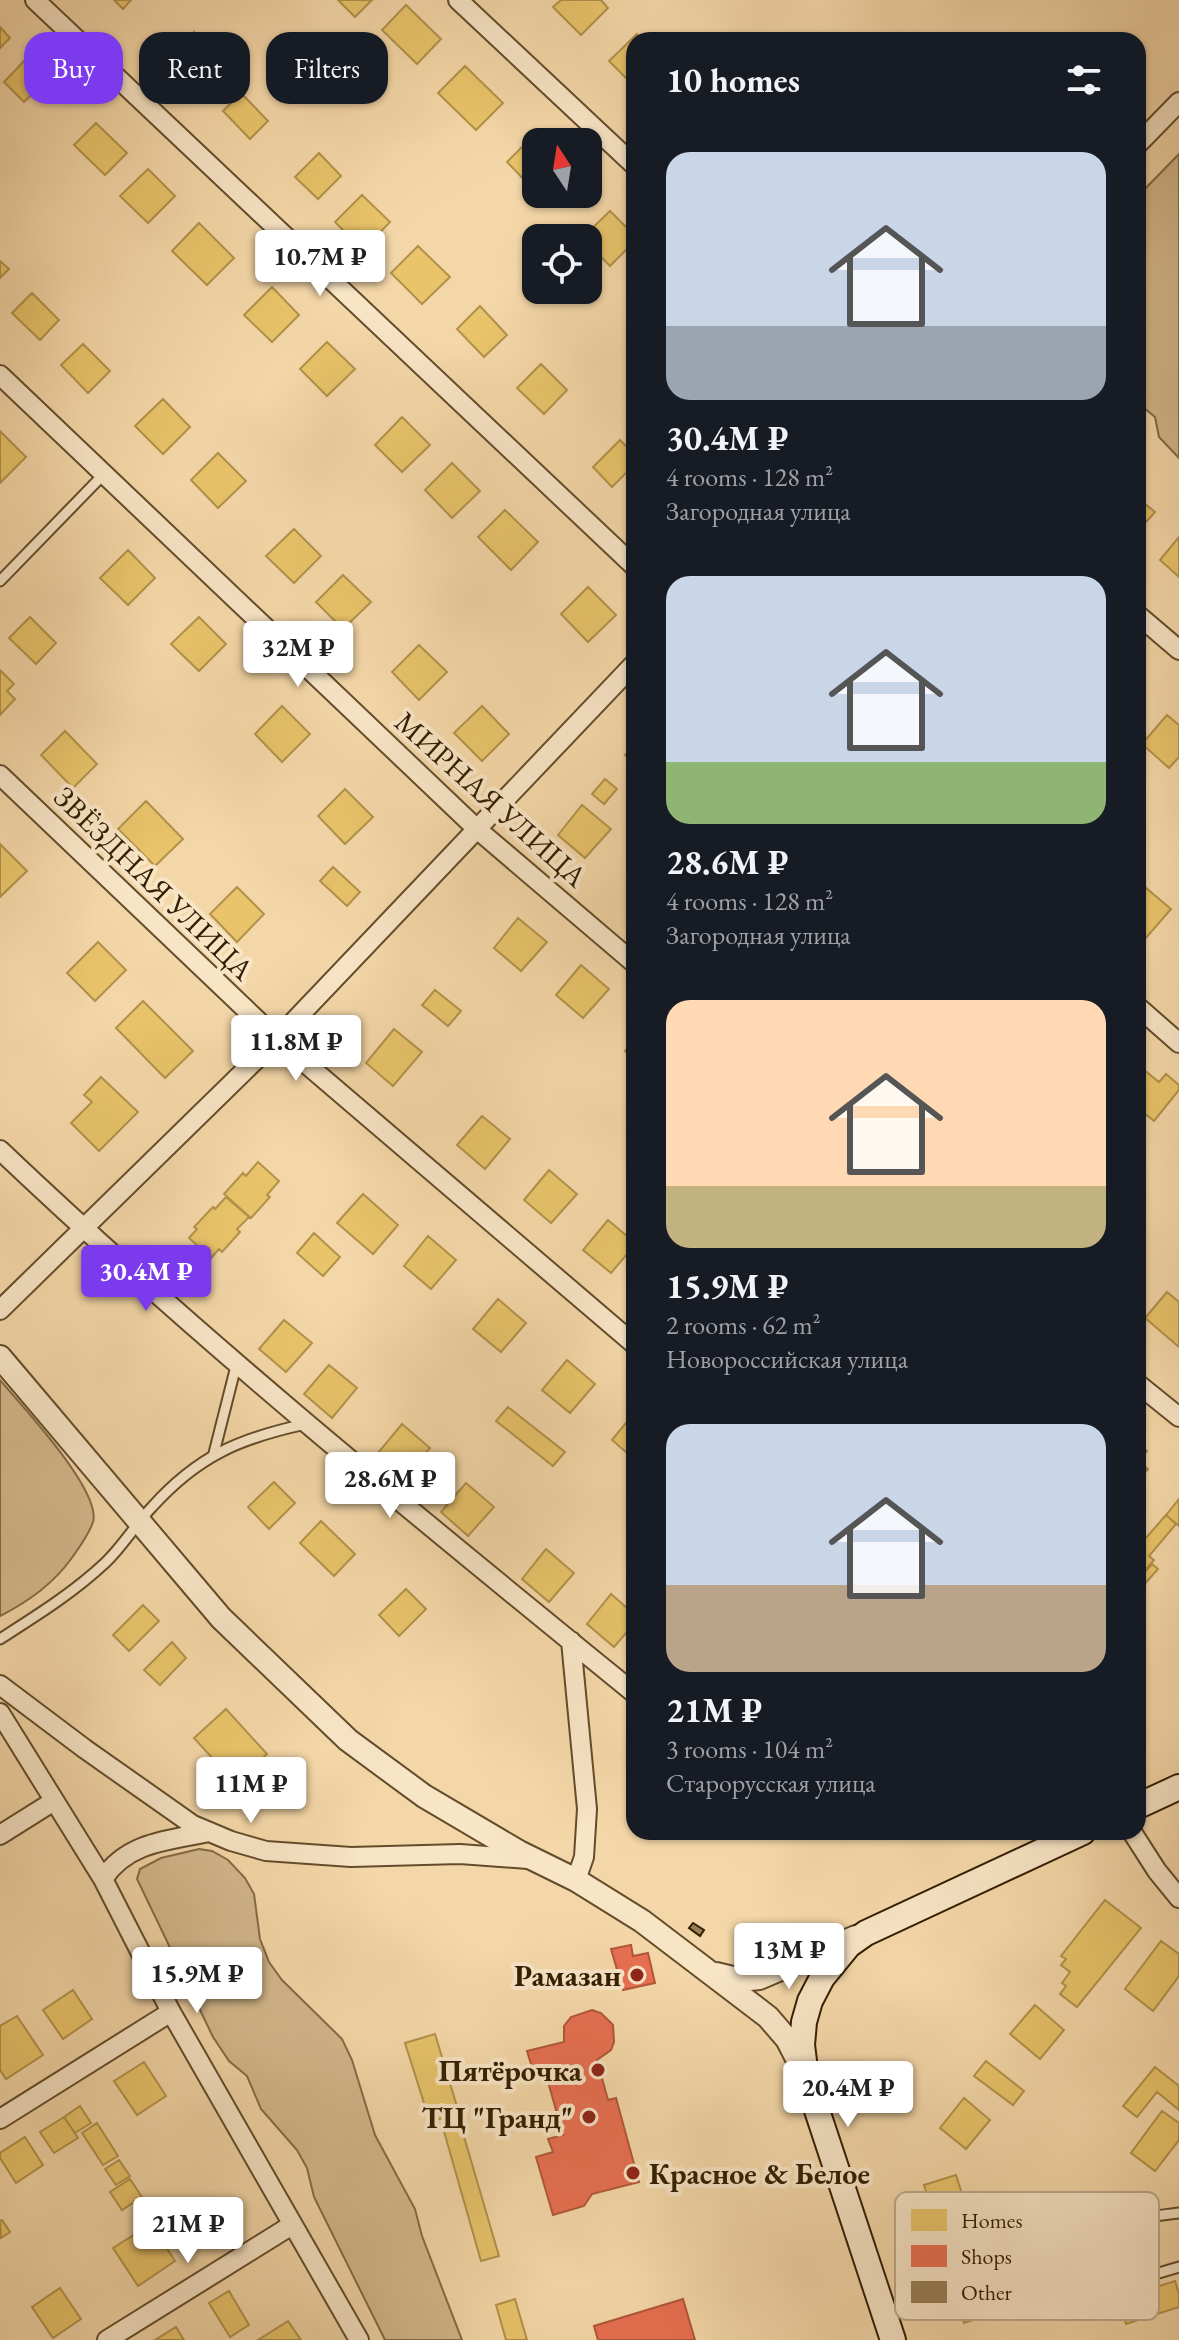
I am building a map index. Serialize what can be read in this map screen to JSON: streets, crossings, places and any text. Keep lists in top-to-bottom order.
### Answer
{
  "streets": {
    "street": ["МИРНАЯ УЛИЦА", "ЗВЁЗДНАЯ УЛИЦА"]
  },
  "places": [
    "Рамазан",
    "Пятёрочка",
    "ТЦ \"Гранд\"",
    "Красное & Белое"
  ],
  "legend": ["Homes", "Shops", "Other"],
  "north": "top",
  "page": {
    "chip": ["Buy", "Rent", "Filters"],
    "heading": "10 homes",
    "list": [
      {
        "name": "30.4M ₽",
        "note": "4 rooms · 128 m² · Загородная улица"
      },
      {
        "name": "28.6M ₽",
        "note": "4 rooms · 128 m² · Загородная улица"
      },
      {
        "name": "15.9M ₽",
        "note": "2 rooms · 62 m² · Новороссийская улица"
      },
      {
        "name": "21M ₽",
        "note": "3 rooms · 104 m² · Старорусская улица"
      }
    ],
    "price": [
      "10.7M ₽",
      "32M ₽",
      "11.8M ₽",
      "30.4M ₽",
      "28.6M ₽",
      "11M ₽",
      "13M ₽",
      "15.9M ₽",
      "20.4M ₽",
      "21M ₽"
    ]
  }
}
